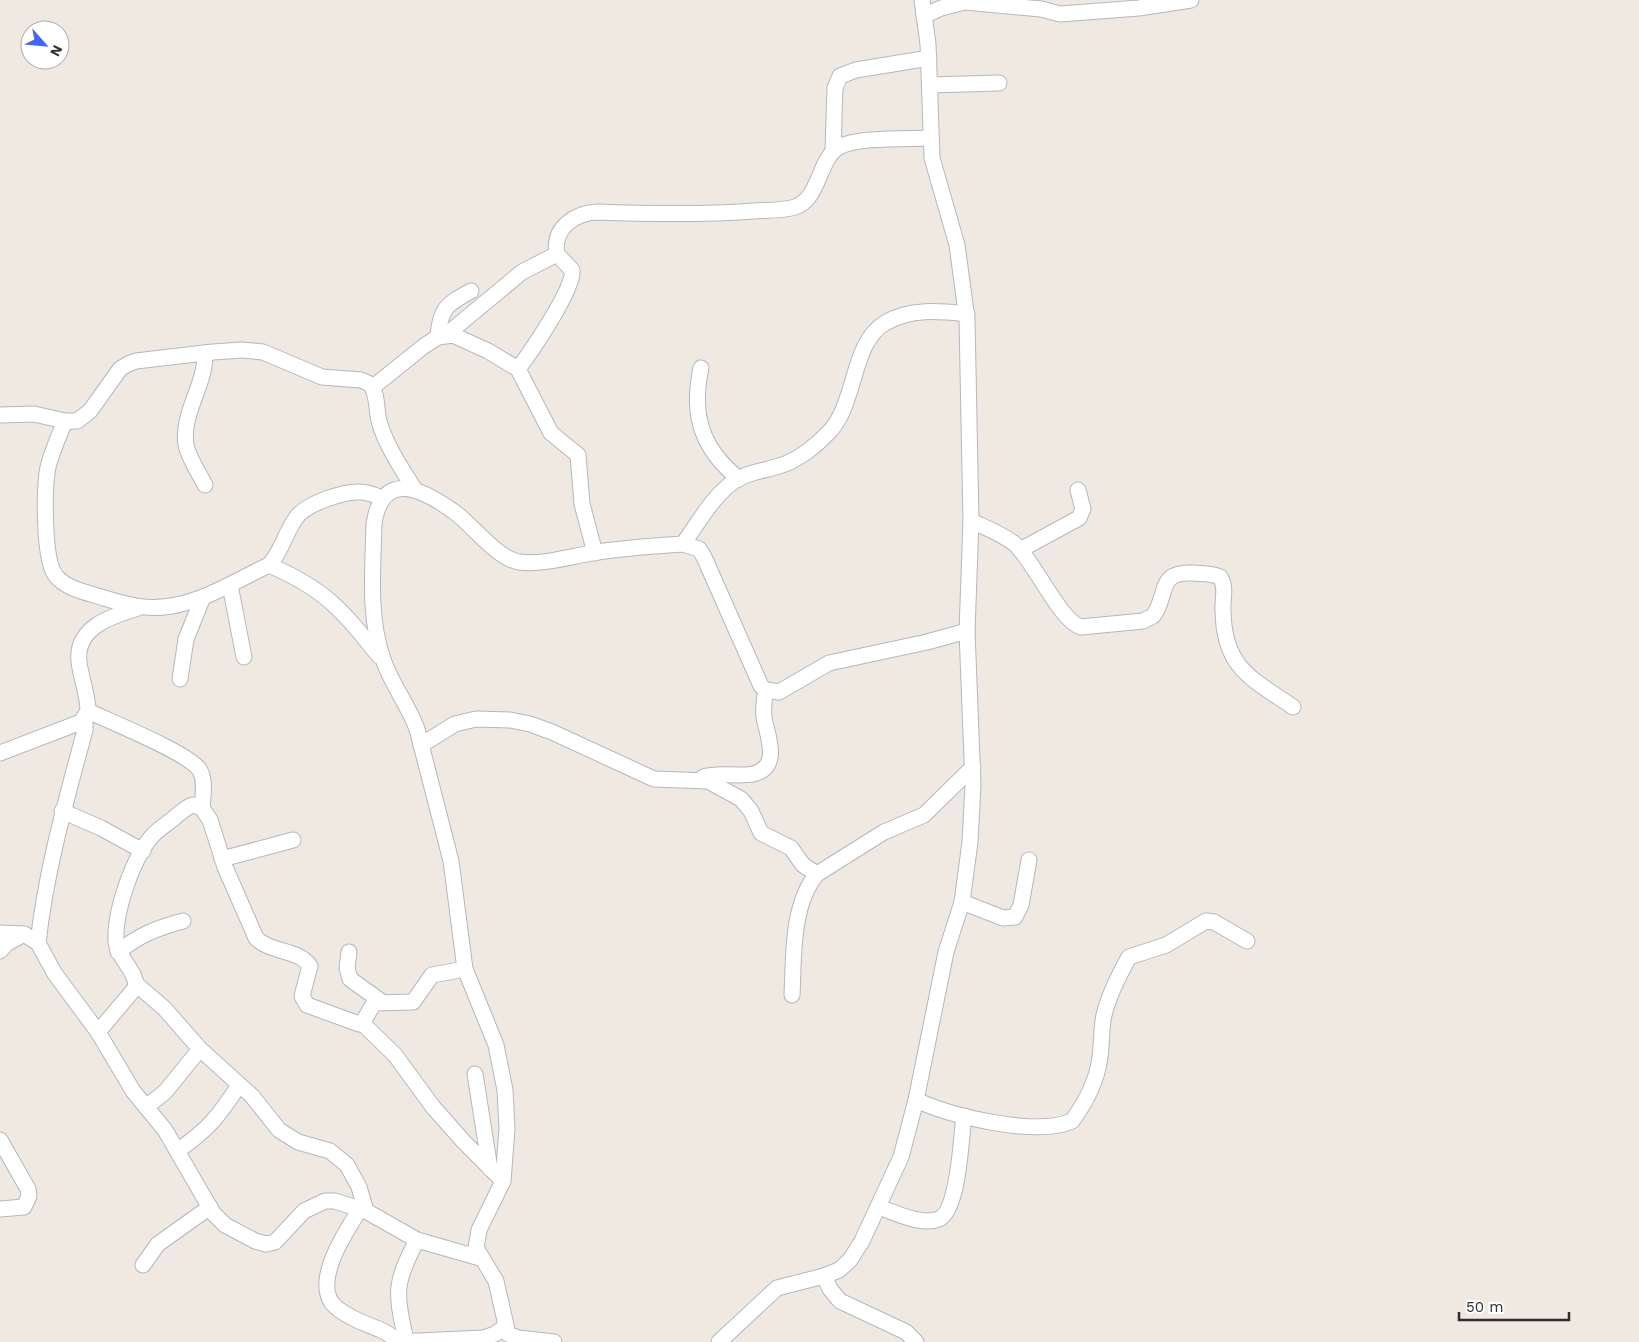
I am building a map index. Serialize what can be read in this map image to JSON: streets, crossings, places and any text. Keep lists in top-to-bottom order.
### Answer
{
  "scale_bar": "50 m",
  "north": "bottom right"
}
